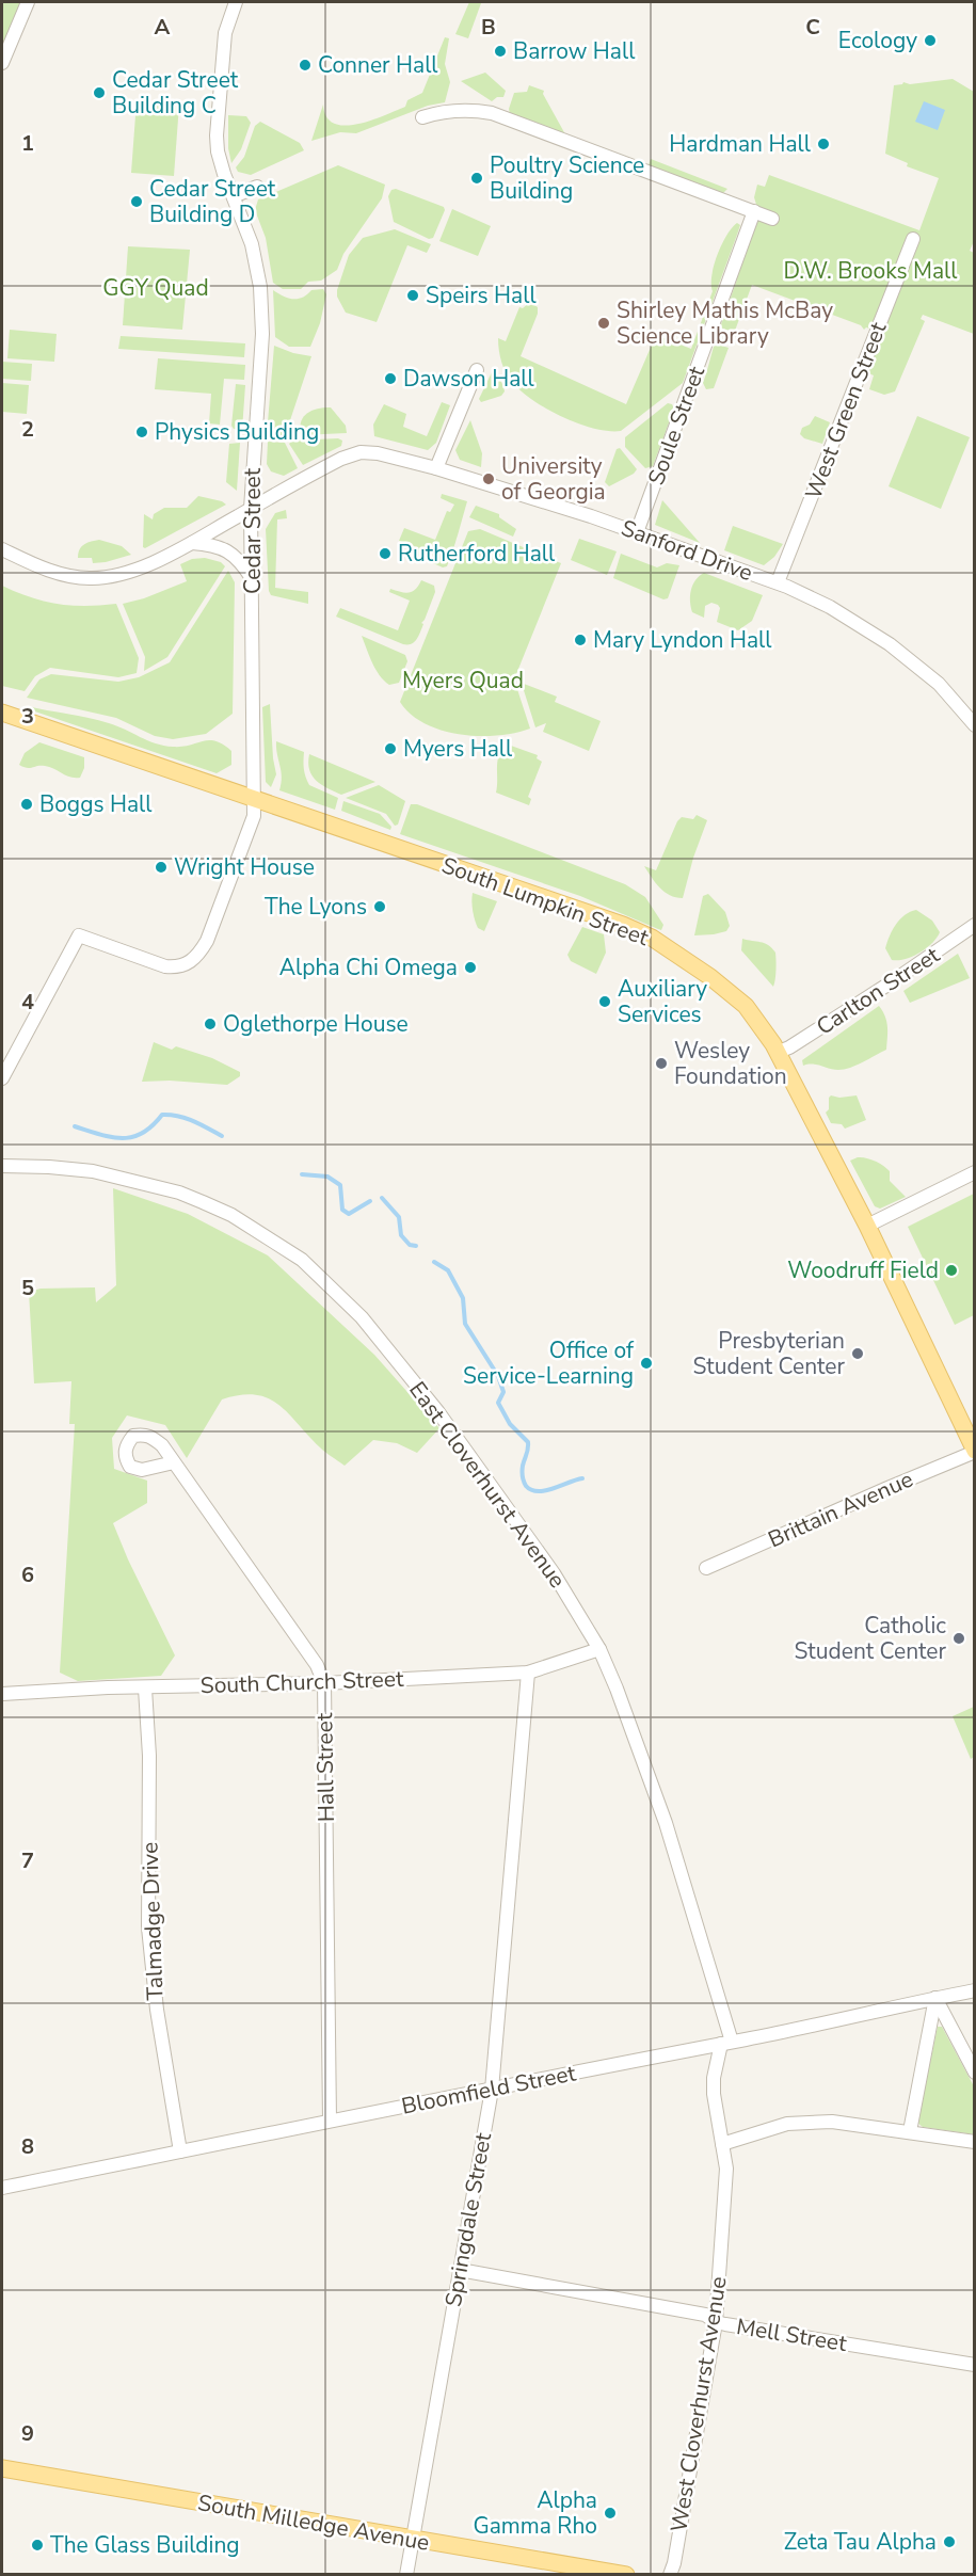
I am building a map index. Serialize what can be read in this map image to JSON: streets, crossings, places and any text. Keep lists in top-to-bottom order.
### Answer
{
  "streets": {
    "main road": ["South Lumpkin Street", "South Milledge Avenue"],
    "street": [
      "West Green Street",
      "Soule Street",
      "Cedar Street",
      "Sanford Drive",
      "Carlton Street",
      "East Cloverhurst Avenue",
      "Brittain Avenue",
      "South Church Street",
      "Hall Street",
      "Talmadge Drive",
      "Bloomfield Street",
      "Springdale Street",
      "Mell Street",
      "West Cloverhurst Avenue"
    ]
  },
  "crossings": [
    ["West Green Street", "Sanford Drive"],
    ["Soule Street", "Sanford Drive"],
    ["Cedar Street", "Sanford Drive"],
    ["Cedar Street", "South Lumpkin Street"],
    ["South Lumpkin Street", "Carlton Street"],
    ["South Lumpkin Street", "Brittain Avenue"],
    ["East Cloverhurst Avenue", "South Church Street"],
    ["East Cloverhurst Avenue", "Bloomfield Street"],
    ["East Cloverhurst Avenue", "West Cloverhurst Avenue"],
    ["South Church Street", "Hall Street"],
    ["South Church Street", "Talmadge Drive"],
    ["South Church Street", "Springdale Street"],
    ["Hall Street", "Bloomfield Street"],
    ["Talmadge Drive", "Bloomfield Street"],
    ["Bloomfield Street", "Springdale Street"],
    ["Bloomfield Street", "West Cloverhurst Avenue"],
    ["Springdale Street", "Mell Street"],
    ["Springdale Street", "South Milledge Avenue"],
    ["Mell Street", "West Cloverhurst Avenue"]
  ],
  "parks": ["D.W. Brooks Mall", "GGY Quad", "Myers Quad"],
  "places": [
    "Ecology",
    "Barrow Hall",
    "Conner Hall",
    "Cedar Street Building C",
    "Hardman Hall",
    "Poultry Science Building",
    "Cedar Street Building D",
    "Speirs Hall",
    "Shirley Mathis McBay Science Library",
    "Dawson Hall",
    "Physics Building",
    "University of Georgia",
    "Rutherford Hall",
    "Mary Lyndon Hall",
    "Myers Hall",
    "Boggs Hall",
    "Wright House",
    "The Lyons",
    "Alpha Chi Omega",
    "Auxiliary Services",
    "Oglethorpe House",
    "Wesley Foundation",
    "Woodruff Field",
    "Presbyterian Student Center",
    "Office of Service-Learning",
    "Catholic Student Center",
    "Alpha Gamma Rho",
    "Zeta Tau Alpha",
    "The Glass Building"
  ],
  "grid": {
    "columns": ["A", "B", "C"],
    "rows": [
      "1",
      "2",
      "3",
      "4",
      "5",
      "6",
      "7",
      "8",
      "9"
    ]
  }
}
